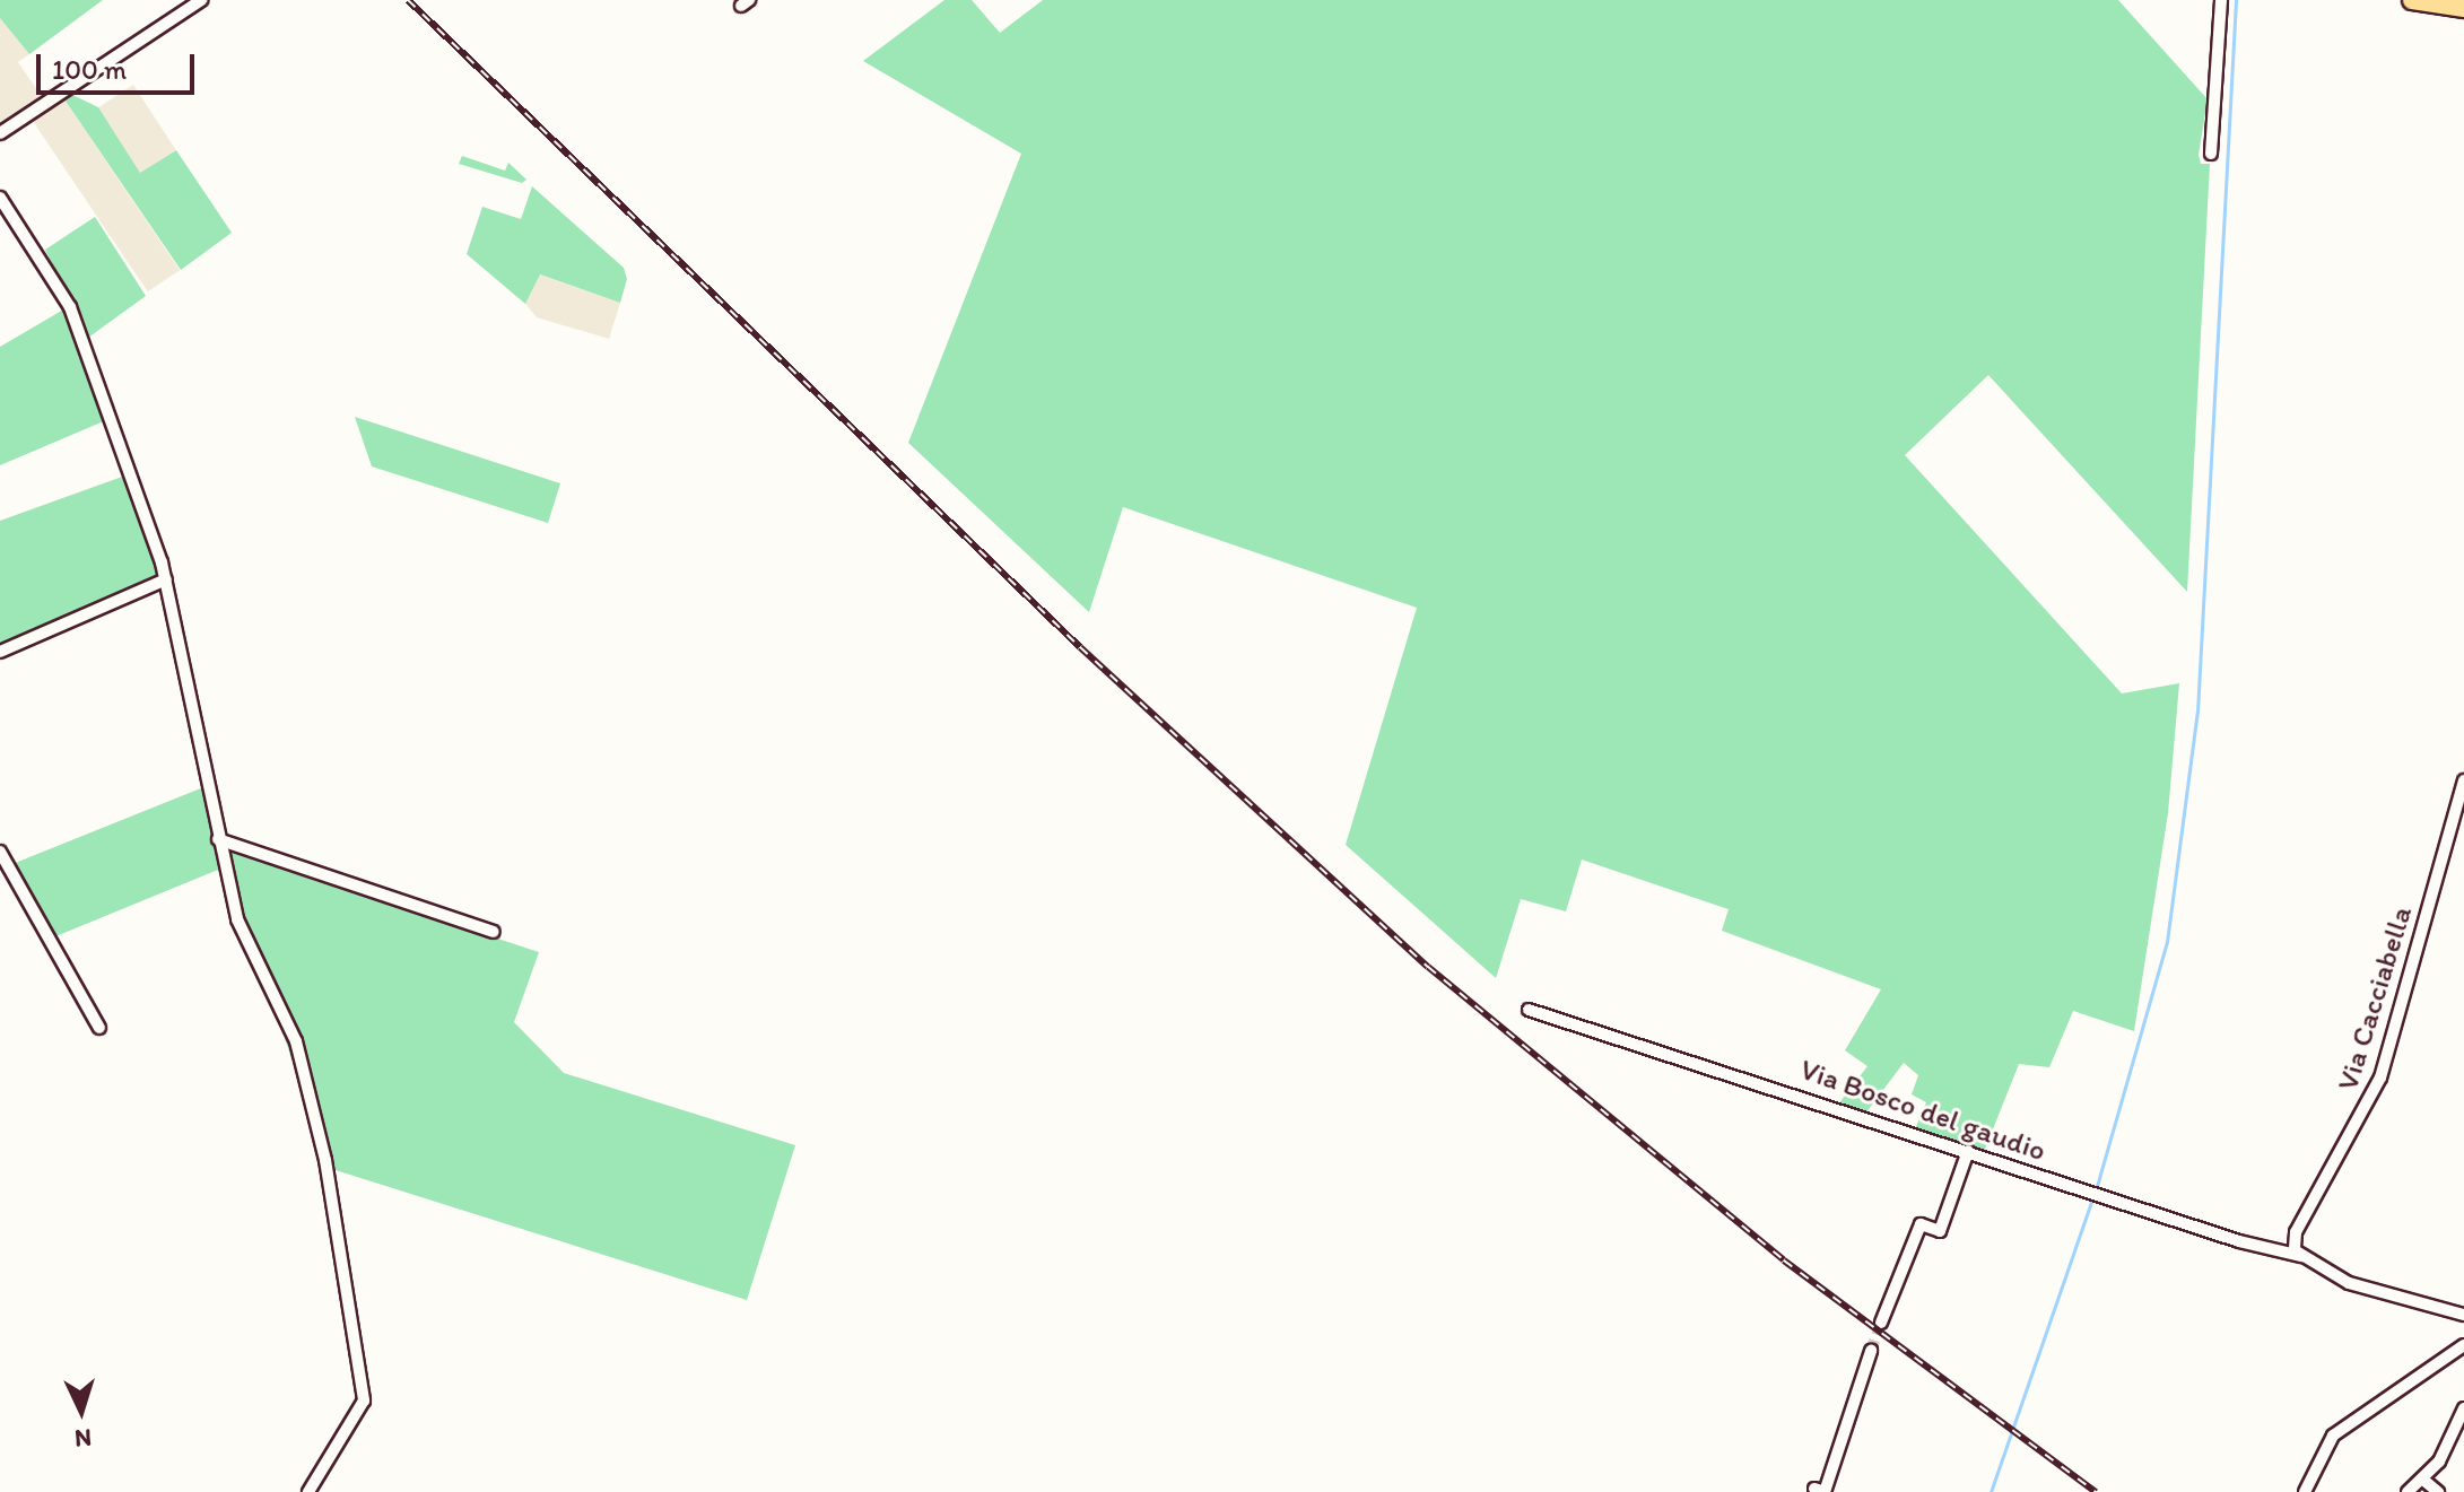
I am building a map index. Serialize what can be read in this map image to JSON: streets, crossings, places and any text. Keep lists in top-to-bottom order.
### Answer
{
  "streets": {
    "street": ["Via Cacciabella", "Via Bosco del gaudio"]
  },
  "crossings": [
    ["Via Cacciabella", "Via Bosco del gaudio"]
  ],
  "scale_bar": "100 m",
  "north": "bottom"
}
